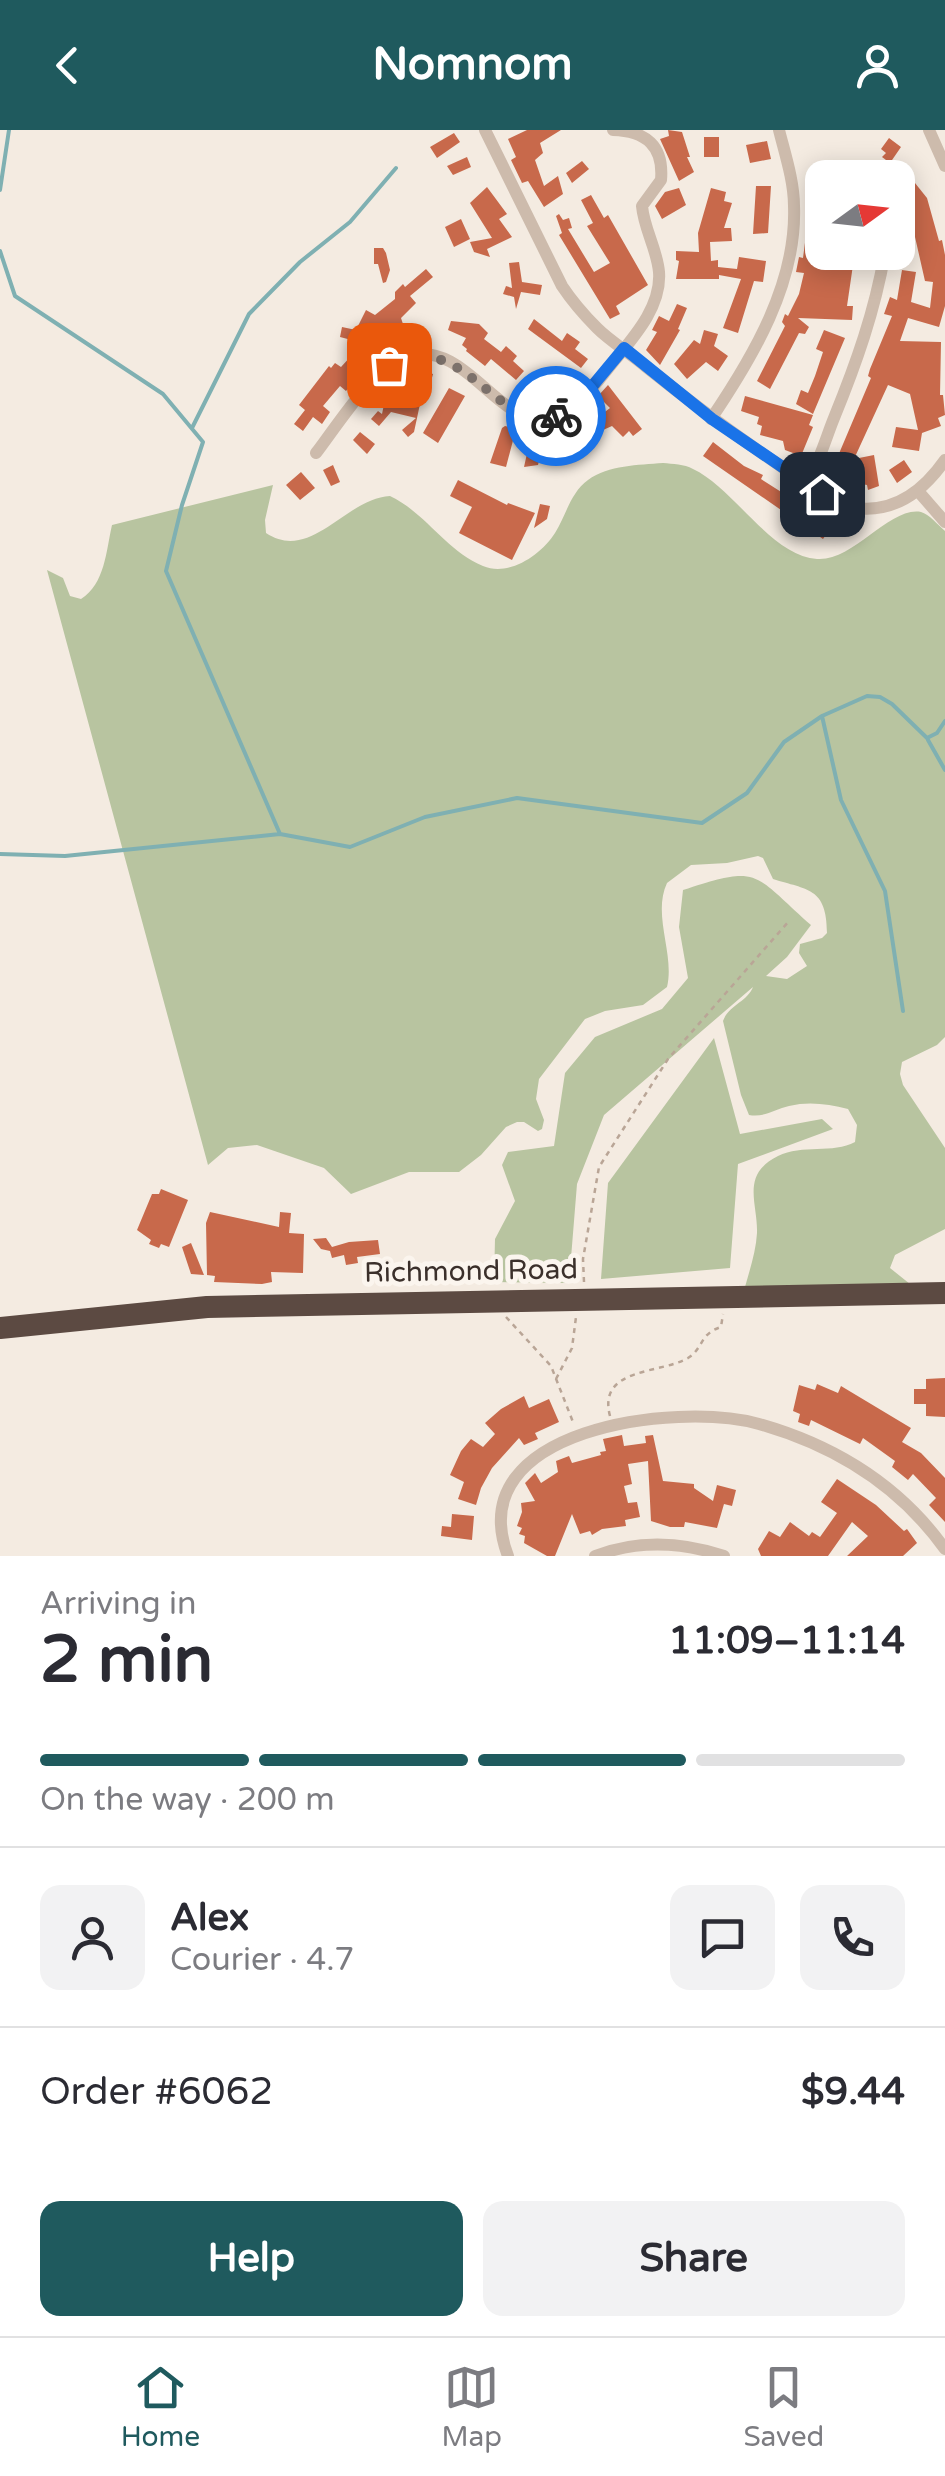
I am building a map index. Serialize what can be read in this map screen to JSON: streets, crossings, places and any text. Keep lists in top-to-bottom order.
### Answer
{
  "streets": {
    "highway": ["Richmond Road"]
  },
  "north": "right",
  "page": {
    "header": "Nomnom",
    "heading": ["2 min", "Arriving in", "11:09–11:14"],
    "panel": [
      "Alex",
      "Courier · 4.7",
      "Order #6062",
      "$9.44"
    ],
    "bar": "On the way · 200 m",
    "buttons": ["Help", "Share"],
    "tabs": ["Home", "Map", "Saved"]
  }
}
